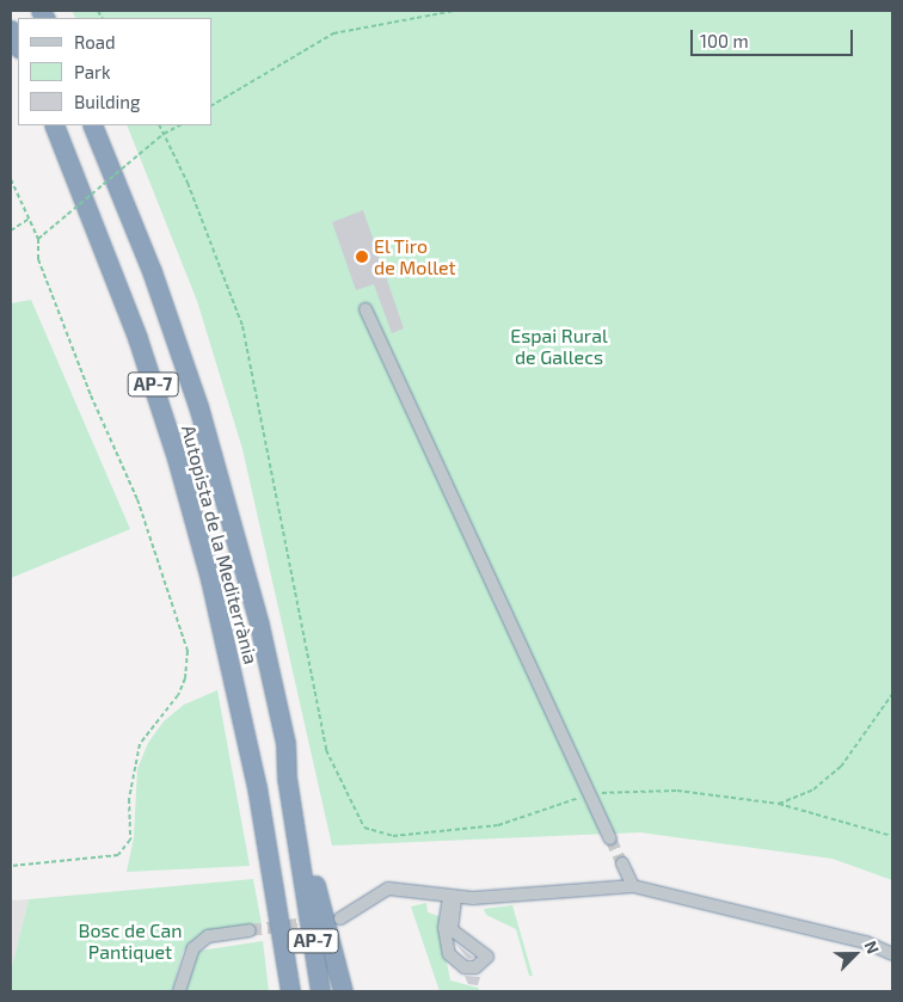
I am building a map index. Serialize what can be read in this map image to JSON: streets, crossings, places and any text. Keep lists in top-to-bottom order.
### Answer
{
  "streets": {
    "highway": ["AP-7", "Autopista de la Mediterrània"]
  },
  "parks": ["Espai Rural de Gallecs", "Bosc de Can Pantiquet"],
  "places": ["El Tiro de Mollet"],
  "legend": ["Road", "Park", "Building"],
  "scale_bar": "100 m",
  "north": "top right"
}
